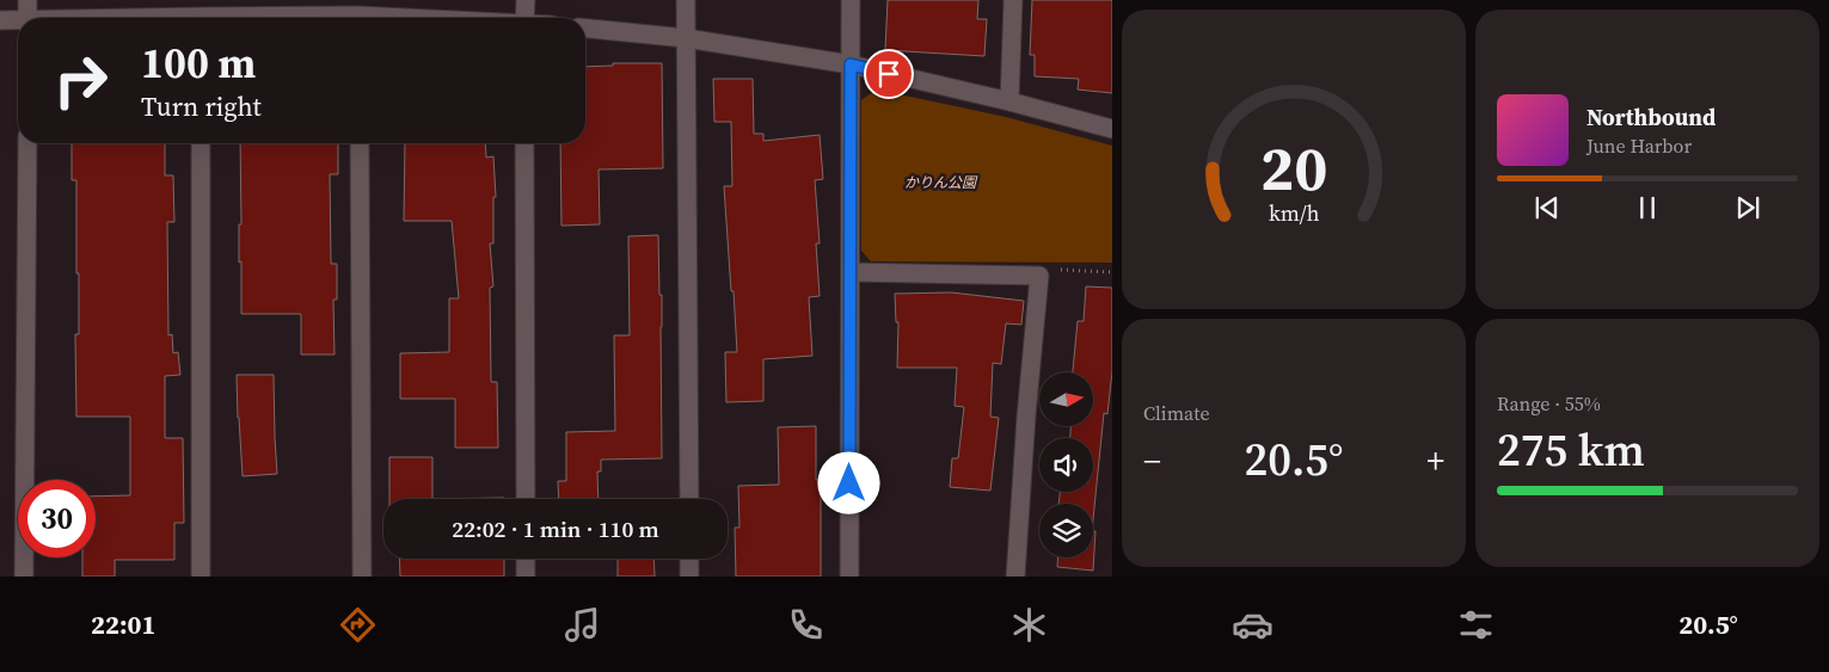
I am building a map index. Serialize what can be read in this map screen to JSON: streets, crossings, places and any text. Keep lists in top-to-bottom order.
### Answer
{
  "parks": ["かりん公園"],
  "north": "right",
  "page": {
    "turn": ["100 m", "Turn right"],
    "song": ["Northbound", "June Harbor"],
    "tile": [
      "Climate",
      ["Range · 55%", "275 km"]
    ],
    "heat": ["−", "20.5°", "+"],
    "limit": "30",
    "trip": "22:02 · 1 min · 110 m",
    "tabs": ["22:01", "20.5°"],
    "gauge": ["20", "km/h"]
  }
}
